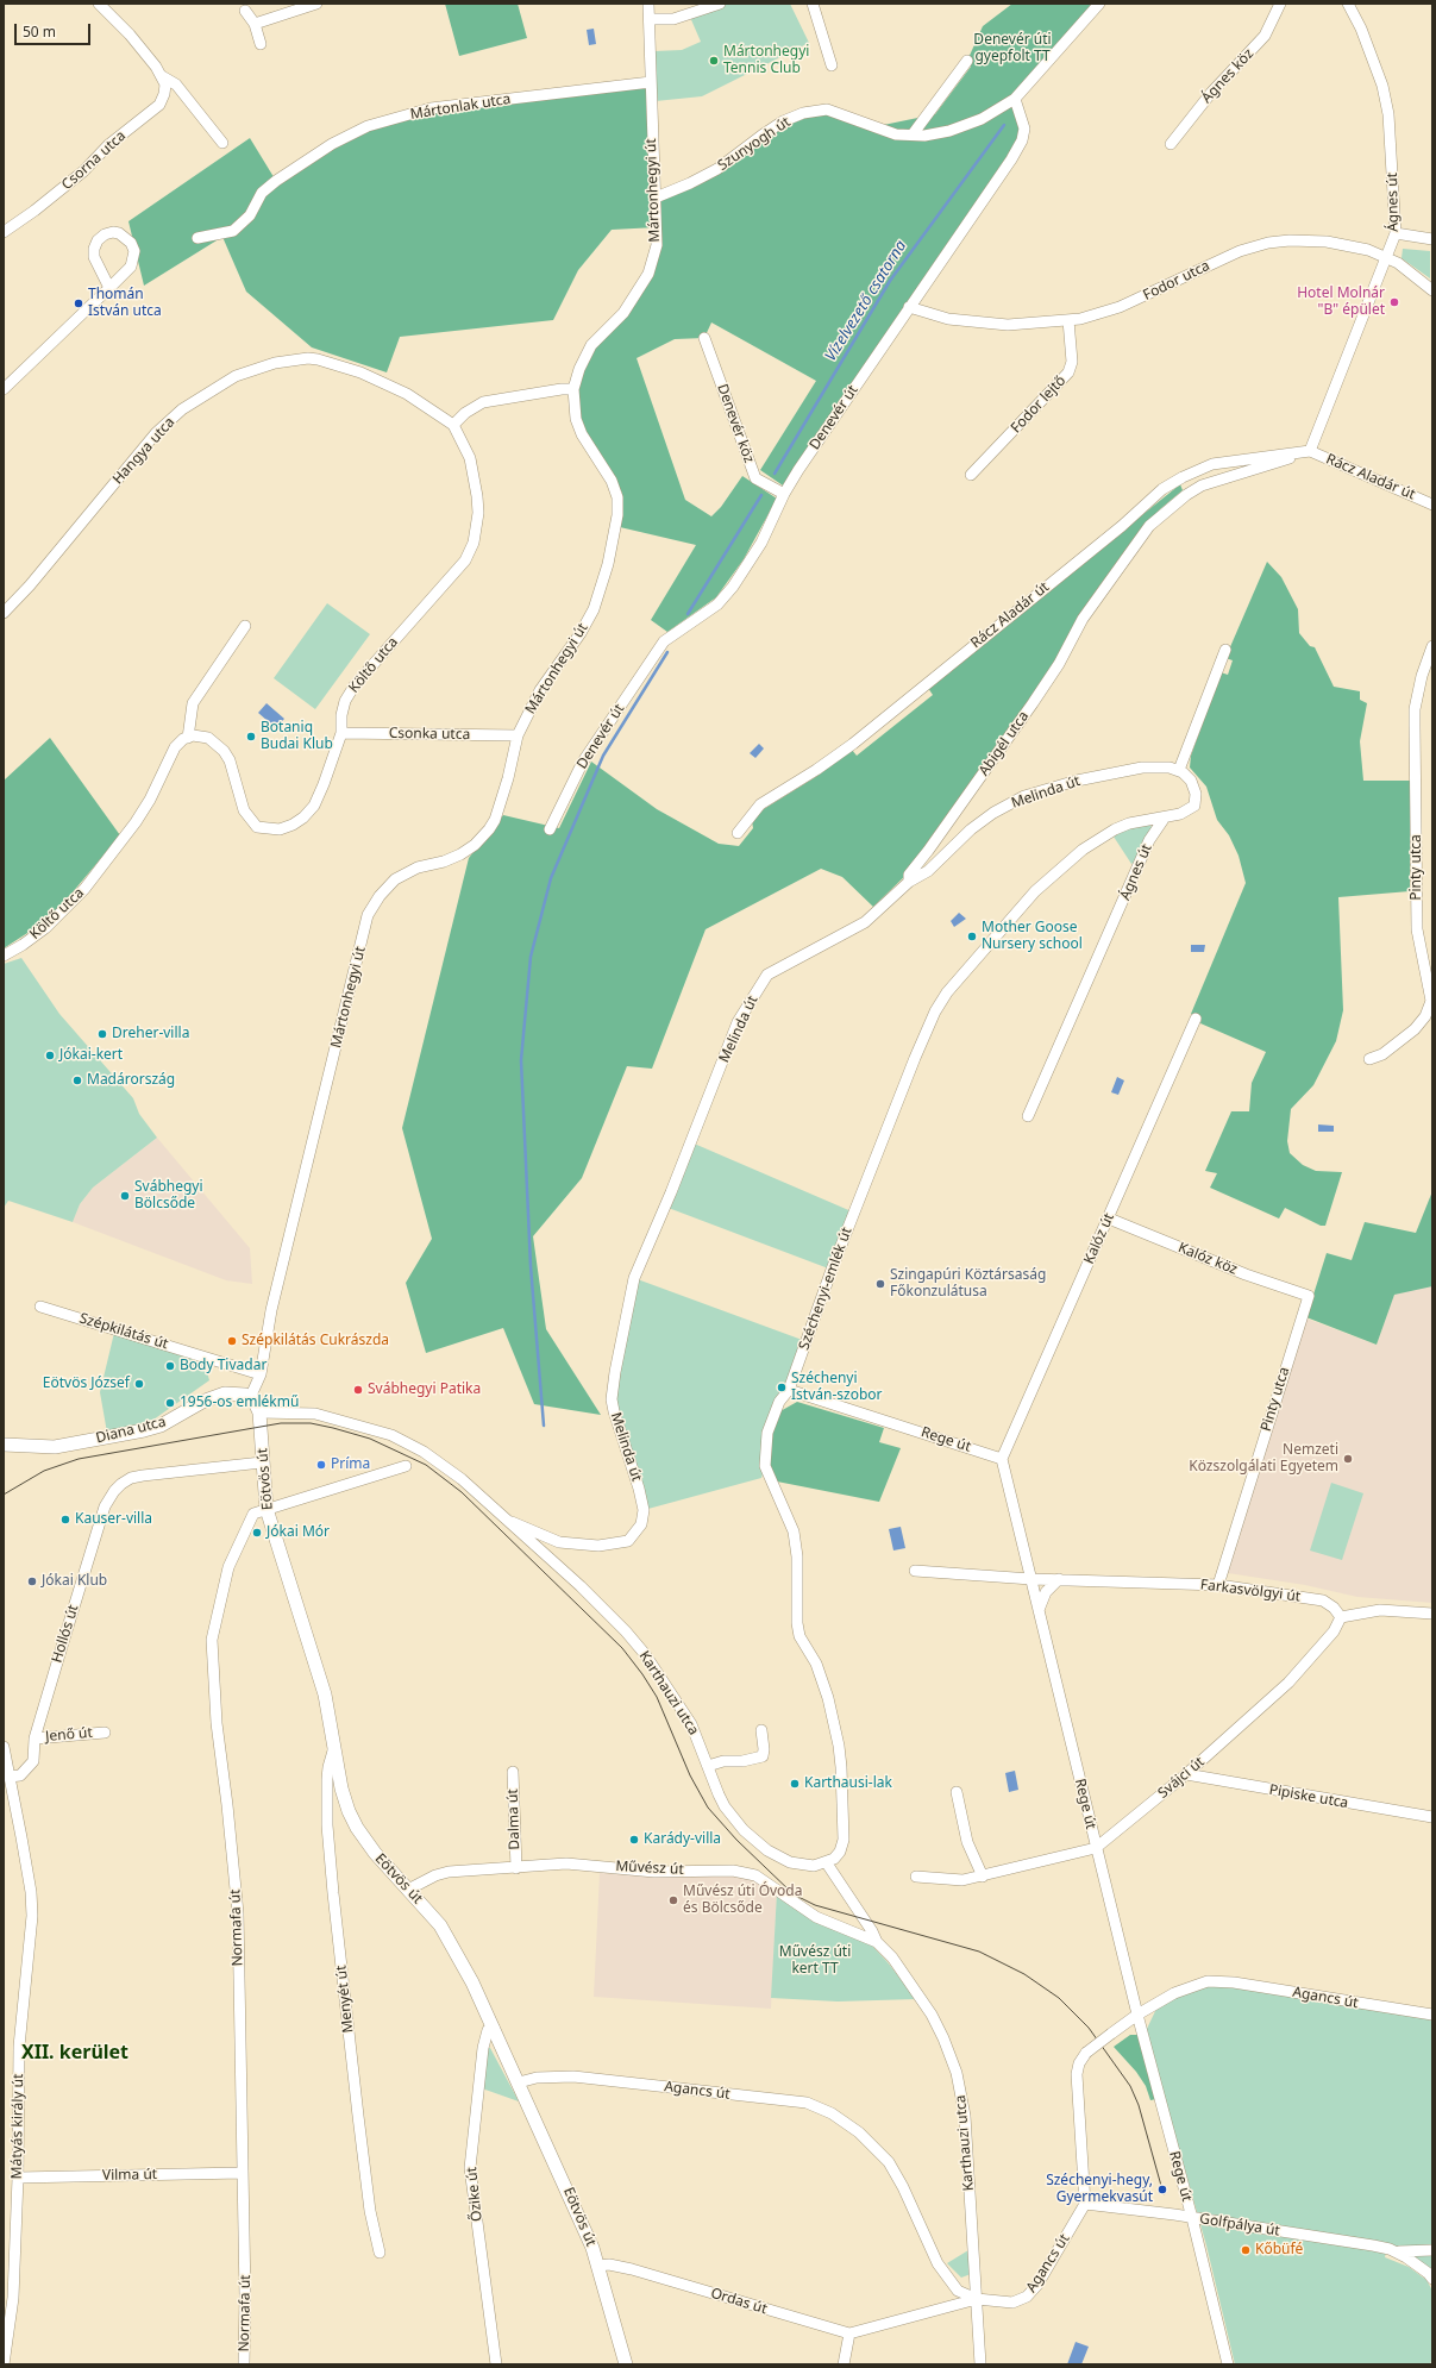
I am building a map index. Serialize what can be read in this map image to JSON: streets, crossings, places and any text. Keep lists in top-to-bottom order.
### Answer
{
  "streets": {
    "street": [
      "Ágnes köz",
      "Mártonlak utca",
      "Szunyogh út",
      "Csorna utca",
      "Mártonhegyi út",
      "Ágnes út",
      "Fodor utca",
      "Fodor lejtő",
      "Denevér út",
      "Denevér köz",
      "Hangya utca",
      "Rácz Aladár út",
      "Költő utca",
      "Csonka utca",
      "Abigél utca",
      "Melinda út",
      "Pinty utca",
      "Kalóz út",
      "Kalóz köz",
      "Széchenyi-emlék út",
      "Szépkilátás út",
      "Diana utca",
      "Rege út",
      "Eötvös út",
      "Farkasvölgyi út",
      "Hollós út",
      "Karthauzi utca",
      "Jenő út",
      "Svájci út",
      "Pipiske utca",
      "Dalma út",
      "Művész út",
      "Normafa út",
      "Agancs út",
      "Menyét út",
      "Mátyás király út",
      "Vilma út",
      "Őzike út",
      "Golfpálya út",
      "Ordas út"
    ]
  },
  "crossings": [
    ["Mártonlak utca", "Mártonhegyi út"],
    ["Szunyogh út", "Mártonhegyi út"],
    ["Szunyogh út", "Denevér út"],
    ["Mártonhegyi út", "Csonka utca"],
    ["Mártonhegyi út", "Szépkilátás út"],
    ["Ágnes út", "Fodor utca"],
    ["Ágnes út", "Rácz Aladár út"],
    ["Ágnes út", "Széchenyi-emlék út"],
    ["Fodor utca", "Fodor lejtő"],
    ["Fodor utca", "Denevér út"],
    ["Denevér út", "Denevér köz"],
    ["Hangya utca", "Költő utca"],
    ["Rácz Aladár út", "Abigél utca"],
    ["Költő utca", "Csonka utca"],
    ["Abigél utca", "Melinda út"],
    ["Melinda út", "Karthauzi utca"],
    ["Pinty utca", "Kalóz köz"],
    ["Pinty utca", "Farkasvölgyi út"],
    ["Kalóz út", "Kalóz köz"],
    ["Kalóz út", "Rege út"],
    ["Széchenyi-emlék út", "Rege út"],
    ["Széchenyi-emlék út", "Karthauzi utca"],
    ["Rege út", "Farkasvölgyi út"],
    ["Rege út", "Svájci út"],
    ["Rege út", "Agancs út"],
    ["Rege út", "Golfpálya út"],
    ["Eötvös út", "Hollós út"],
    ["Eötvös út", "Karthauzi utca"],
    ["Eötvös út", "Művész út"],
    ["Eötvös út", "Normafa út"],
    ["Eötvös út", "Agancs út"],
    ["Eötvös út", "Menyét út"],
    ["Eötvös út", "Őzike út"],
    ["Eötvös út", "Ordas út"],
    ["Farkasvölgyi út", "Svájci út"],
    ["Hollós út", "Jenő út"],
    ["Hollós út", "Mátyás király út"],
    ["Karthauzi utca", "Művész út"],
    ["Karthauzi utca", "Agancs út"],
    ["Svájci út", "Pipiske utca"],
    ["Dalma út", "Művész út"],
    ["Normafa út", "Vilma út"],
    ["Agancs út", "Golfpálya út"],
    ["Mátyás király út", "Vilma út"]
  ],
  "districts": ["XII. kerület"],
  "water": ["Vízelvezető csatorna"],
  "parks": ["Denevér úti gyepfolt TT", "Művész úti kert TT"],
  "places": [
    "Mártonhegyi Tennis Club",
    "Hotel Molnár \"B\" épület",
    "Thomán István utca",
    "Botaniq Budai Klub",
    "Mother Goose Nursery school",
    "Dreher-villa",
    "Jókai-kert",
    "Madárország",
    "Svábhegyi Bölcsőde",
    "Szingapúri Köztársaság Főkonzulátusa",
    "Szépkilátás Cukrászda",
    "Body Tivadar",
    "Eötvös József",
    "Széchenyi István-szobor",
    "Svábhegyi Patika",
    "1956-os emlékmű",
    "Nemzeti Közszolgálati Egyetem",
    "Príma",
    "Kauser-villa",
    "Jókai Mór",
    "Jókai Klub",
    "Karthausi-lak",
    "Karády-villa",
    "Művész úti Óvoda és Bölcsőde",
    "Széchenyi-hegy, Gyermekvasút",
    "Kőbüfé"
  ],
  "scale_bar": "50 m"
}
